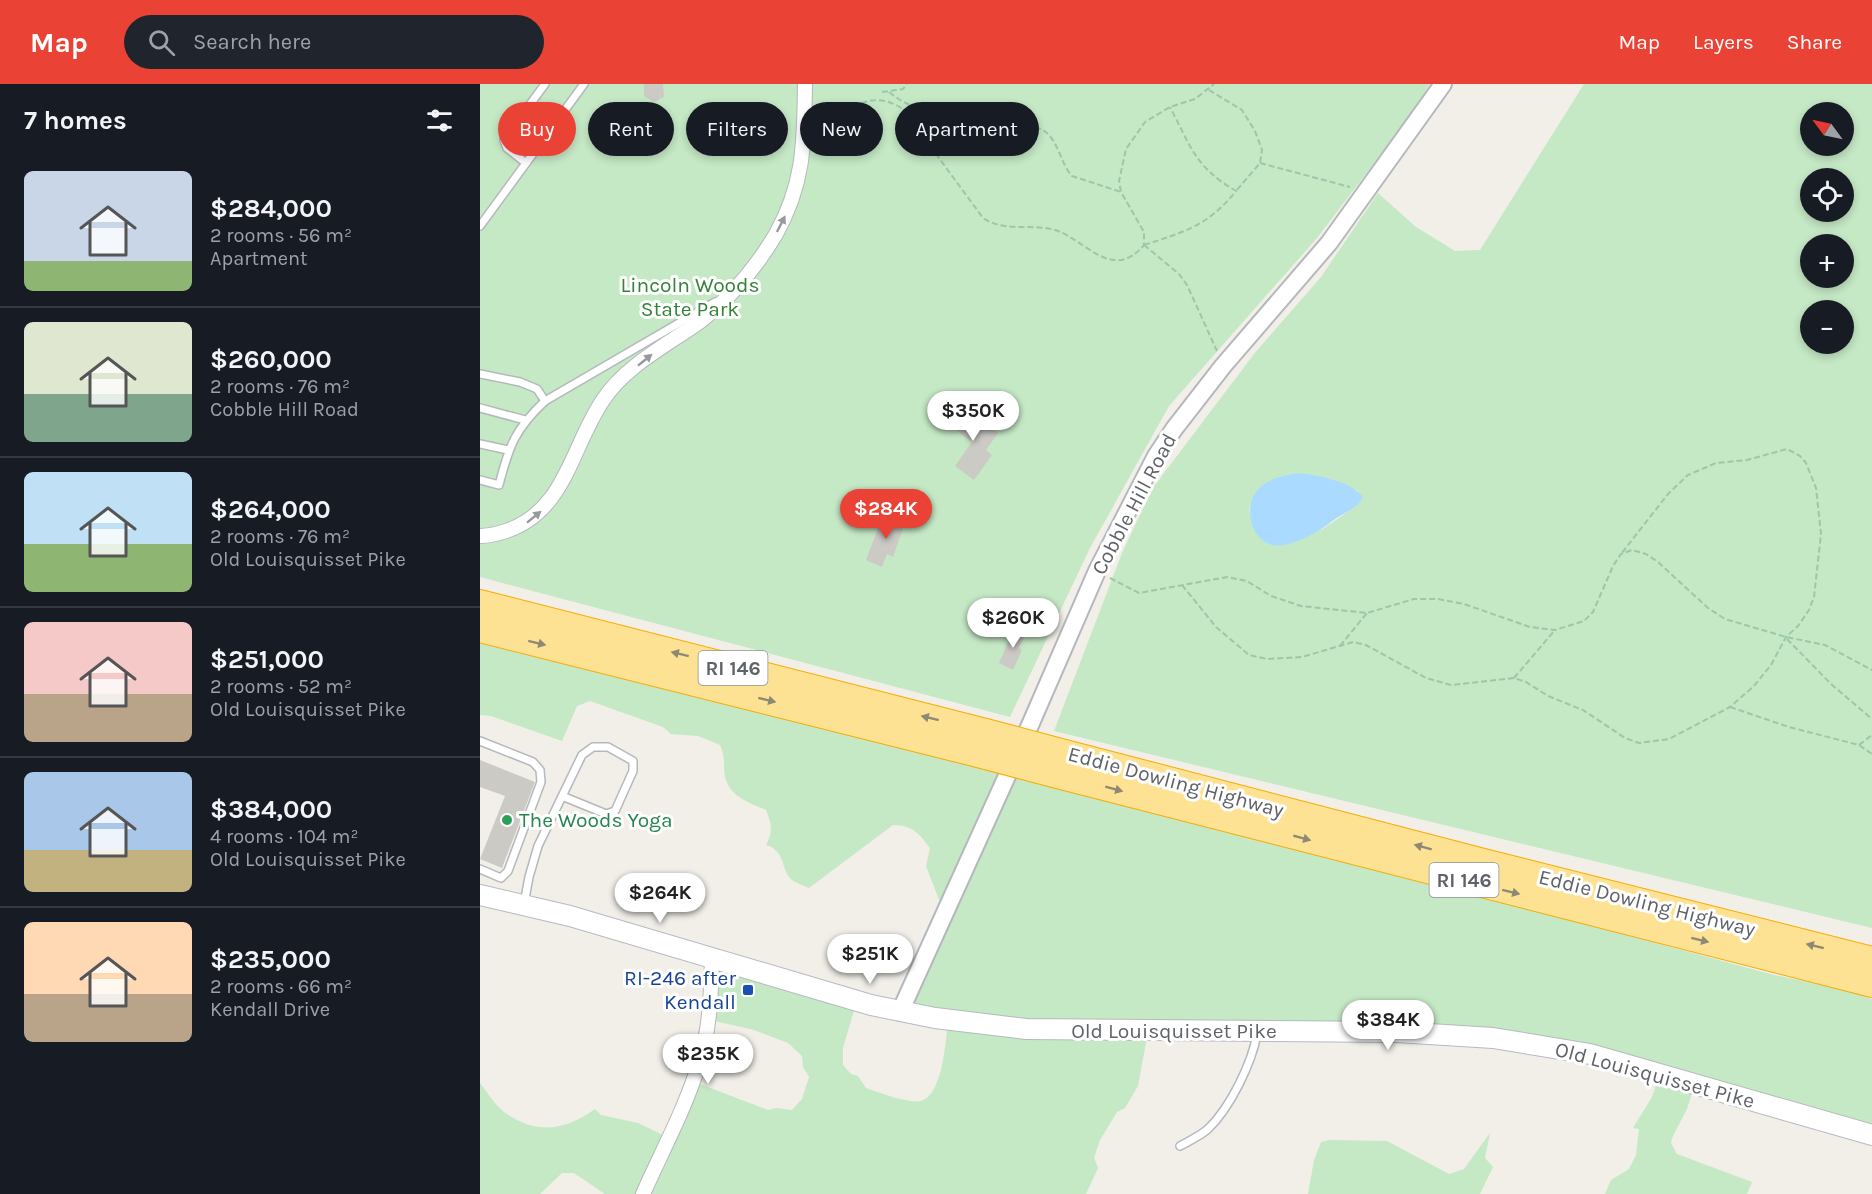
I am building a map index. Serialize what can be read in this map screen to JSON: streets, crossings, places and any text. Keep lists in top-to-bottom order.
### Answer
{
  "streets": {
    "highway": ["RI 146", "Eddie Dowling Highway"],
    "main road": ["Old Louisquisset Pike"],
    "street": ["Cobble Hill Road"]
  },
  "crossings": [
    ["Cobble Hill Road", "Old Louisquisset Pike"]
  ],
  "parks": ["Lincoln Woods State Park"],
  "places": {
    "other": ["The Woods Yoga"],
    "transit": ["RI-246 after Kendall"]
  },
  "north": "top left",
  "page": {
    "header": "Map",
    "search": "Search here",
    "nav": ["Map", "Layers", "Share"],
    "heading": "7 homes",
    "map_buttons": ["+", "−"],
    "chip": [
      "Buy",
      "Rent",
      "Filters",
      "New",
      "Apartment"
    ],
    "list": [
      {
        "name": "$284,000",
        "note": "2 rooms · 56 m² · Apartment"
      },
      {
        "name": "$260,000",
        "note": "2 rooms · 76 m² · Cobble Hill Road"
      },
      {
        "name": "$264,000",
        "note": "2 rooms · 76 m² · Old Louisquisset Pike"
      },
      {
        "name": "$251,000",
        "note": "2 rooms · 52 m² · Old Louisquisset Pike"
      },
      {
        "name": "$384,000",
        "note": "4 rooms · 104 m² · Old Louisquisset Pike"
      },
      {
        "name": "$235,000",
        "note": "2 rooms · 66 m² · Kendall Drive"
      }
    ],
    "price": [
      "$350K",
      "$284K",
      "$260K",
      "$264K",
      "$251K",
      "$384K",
      "$235K"
    ]
  }
}
